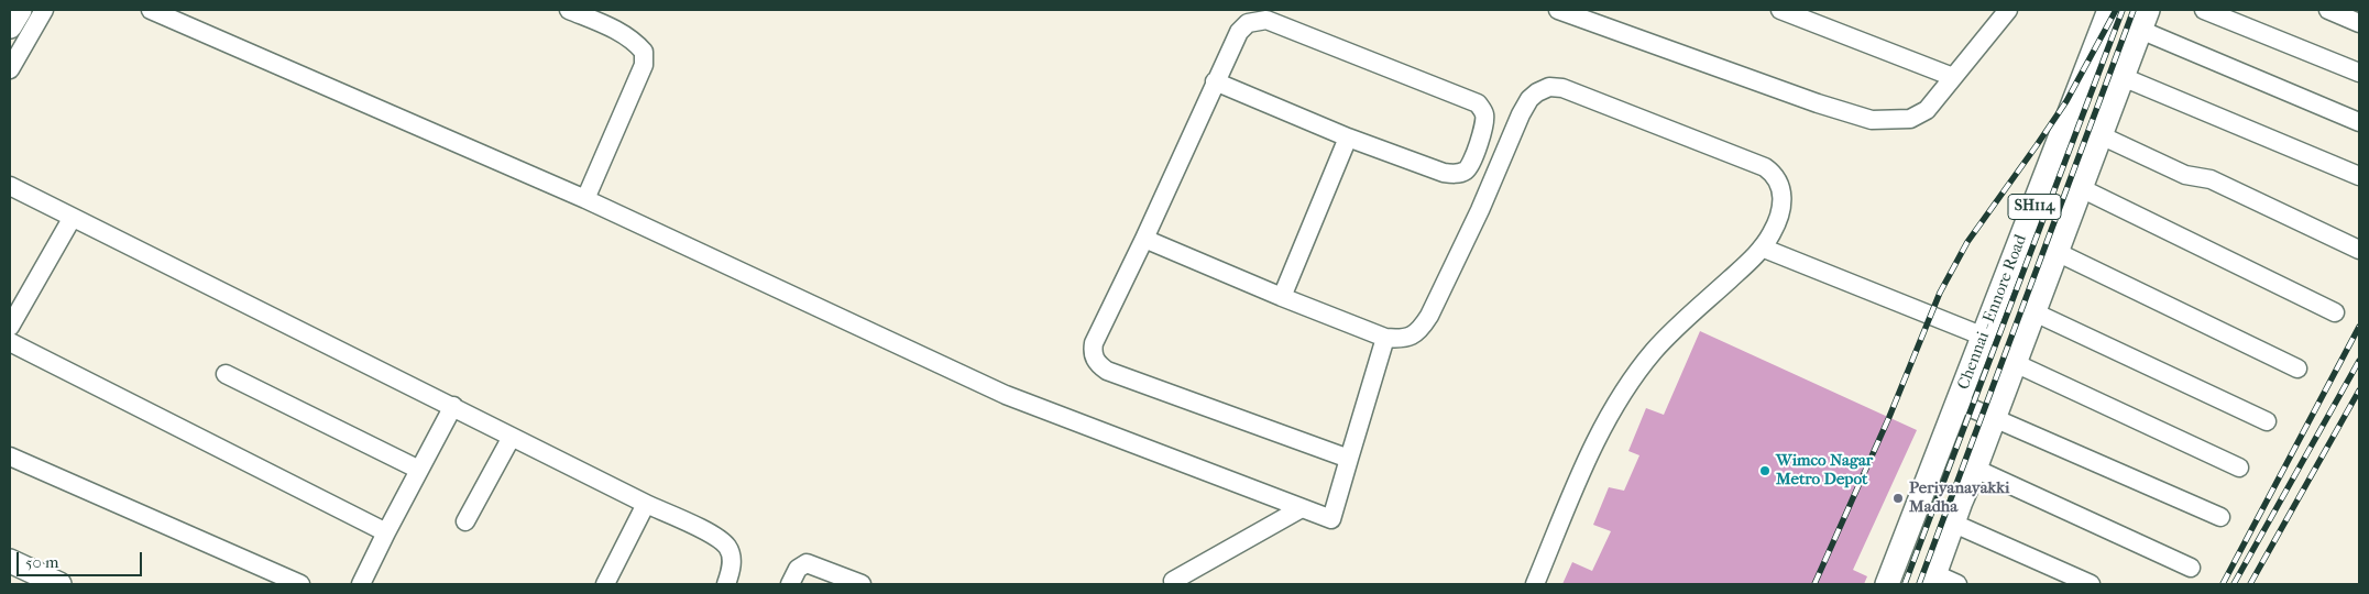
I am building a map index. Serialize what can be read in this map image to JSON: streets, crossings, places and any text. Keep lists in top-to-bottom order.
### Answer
{
  "streets": {
    "main road": ["SH114", "Chennai - Ennore Road"]
  },
  "places": ["Wimco Nagar Metro Depot", "Periyanayakki Madha"],
  "scale_bar": "50 m"
}
